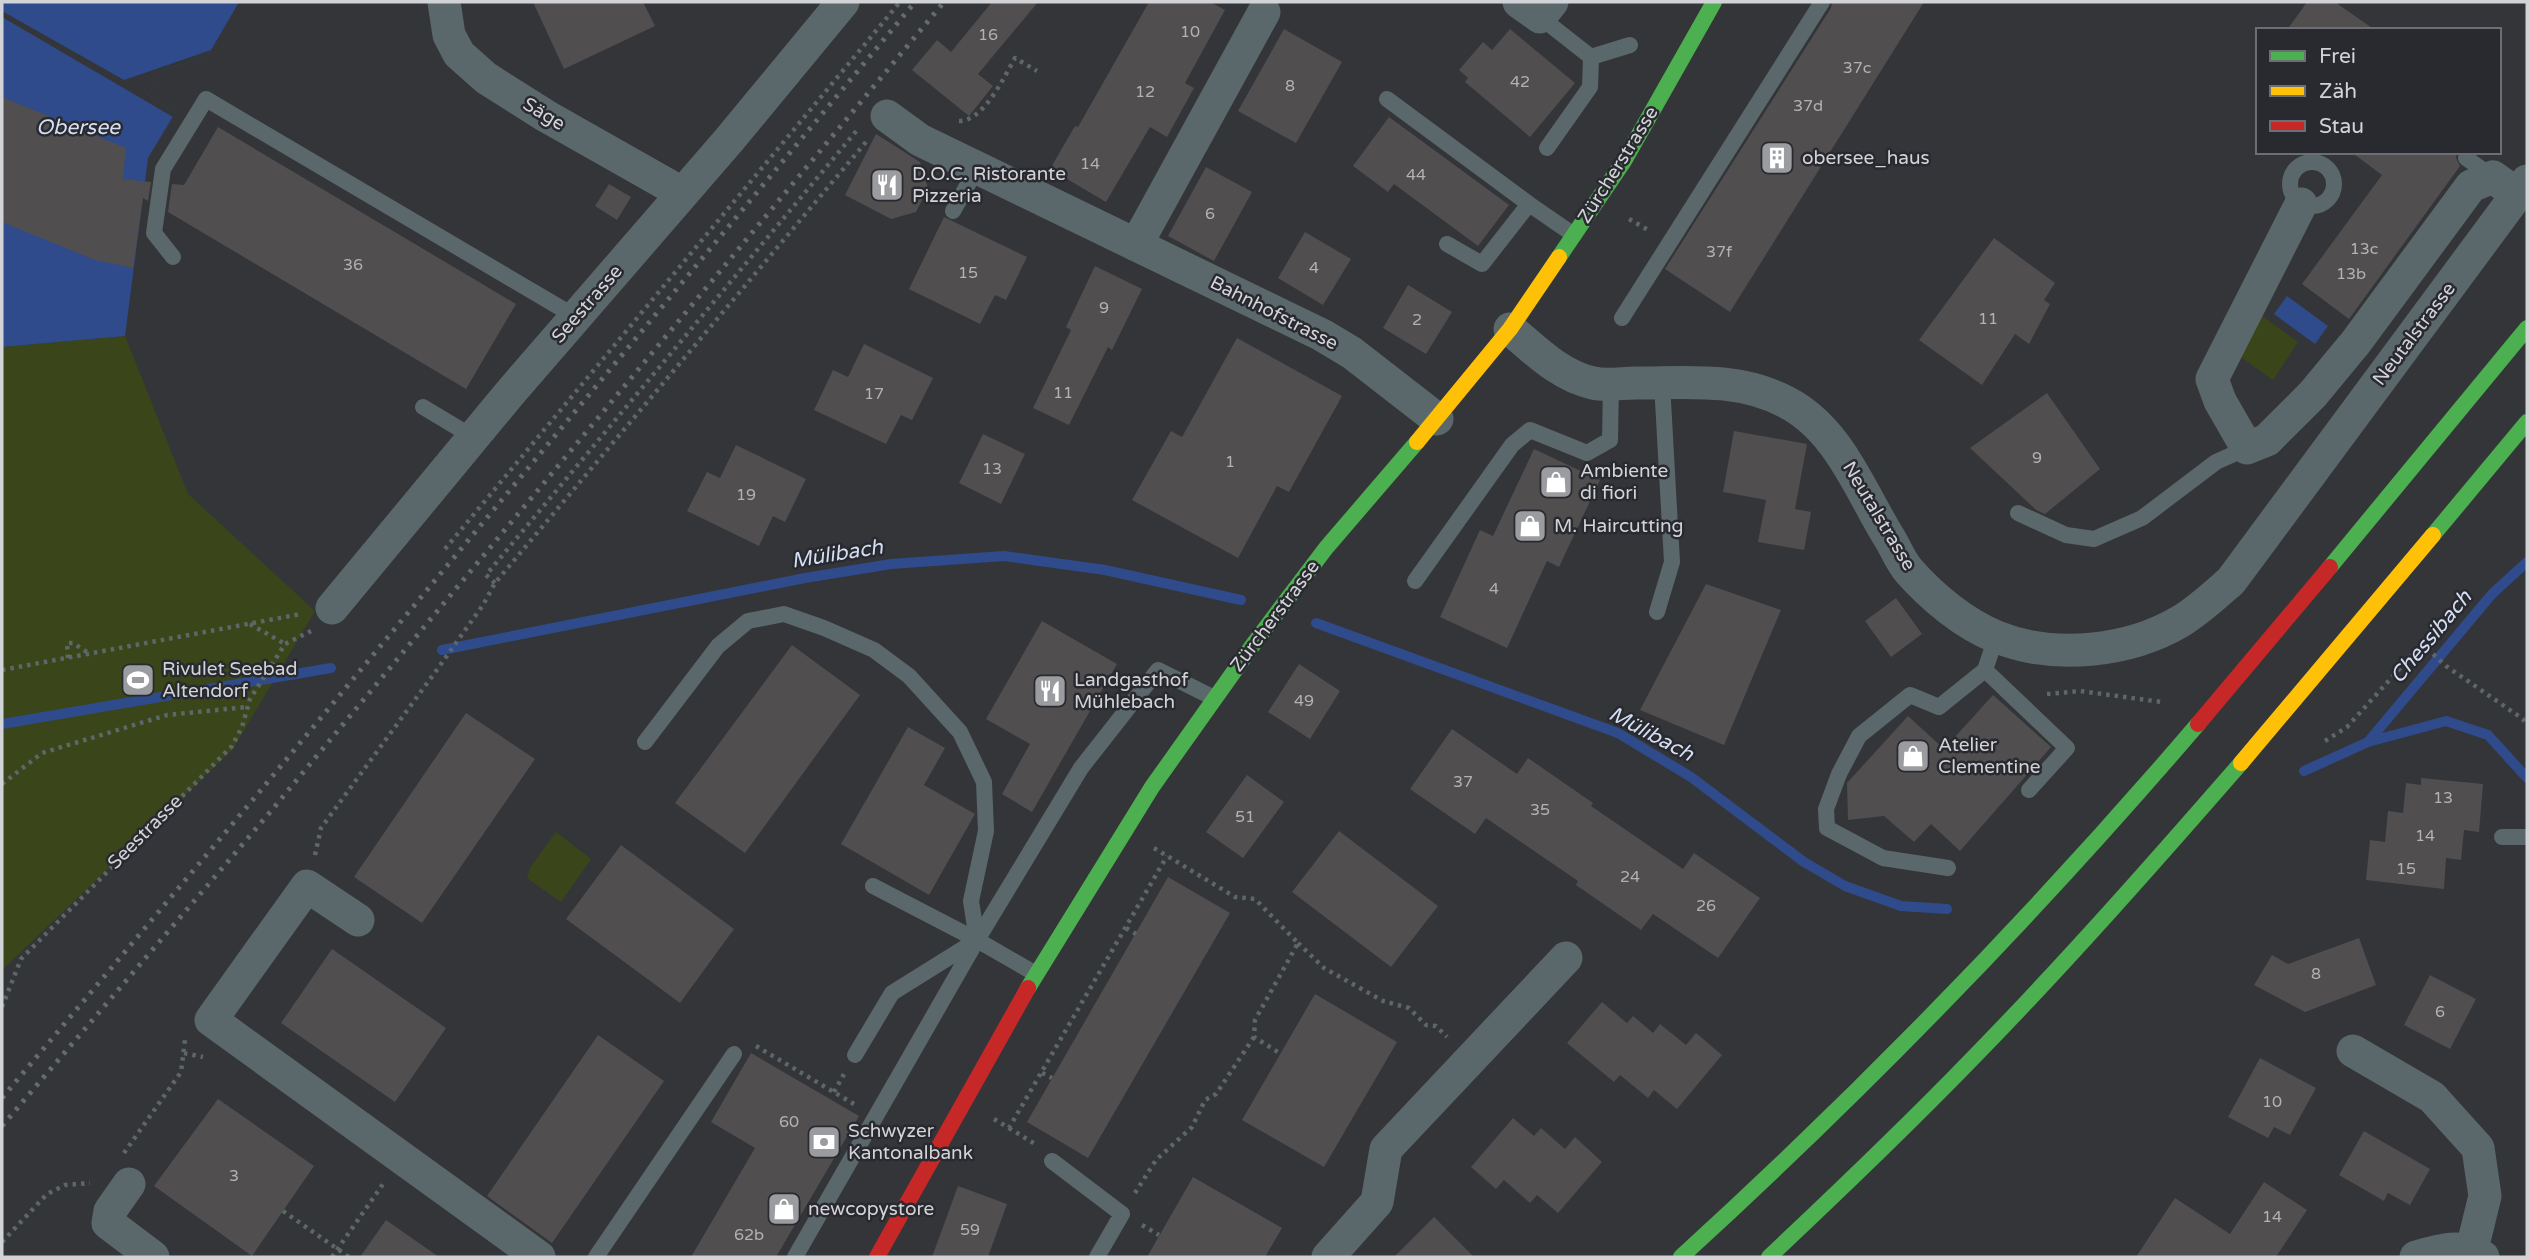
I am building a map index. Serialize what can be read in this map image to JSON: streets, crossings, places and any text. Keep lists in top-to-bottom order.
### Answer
{
  "streets": {
    "main road": ["Zürcherstrasse"],
    "street": [
      "Säge",
      "Seestrasse",
      "Bahnhofstrasse",
      "Neutalstrasse"
    ]
  },
  "crossings": [
    ["Säge", "Seestrasse"],
    ["Zürcherstrasse", "Bahnhofstrasse"],
    ["Zürcherstrasse", "Neutalstrasse"]
  ],
  "water": ["Obersee", "Mülibach", "Chessibach"],
  "places": {
    "building": ["obersee_haus"],
    "restaurant": ["D.O.C. Ristorante Pizzeria", "Landgasthof Mühlebach"],
    "shop": [
      "Ambiente di fiori",
      "M. Haircutting",
      "Atelier Clementine",
      "newcopystore"
    ],
    "sports": ["Rivulet Seebad Altendorf"],
    "bank": ["Schwyzer Kantonalbank"]
  },
  "house_numbers": [
    "10",
    "16",
    "37c",
    "42",
    "8",
    "12",
    "37d",
    "14",
    "44",
    "6",
    "13c",
    "37f",
    "36",
    "4",
    "15",
    "13b",
    "9",
    "11",
    "2",
    "11",
    "17",
    "9",
    "1",
    "13",
    "19",
    "4",
    "49",
    "37",
    "13",
    "35",
    "51",
    "14",
    "15",
    "24",
    "26",
    "8",
    "6",
    "10",
    "60",
    "3",
    "14",
    "59",
    "62b"
  ],
  "legend": ["Frei", "Zäh", "Stau"]
}
